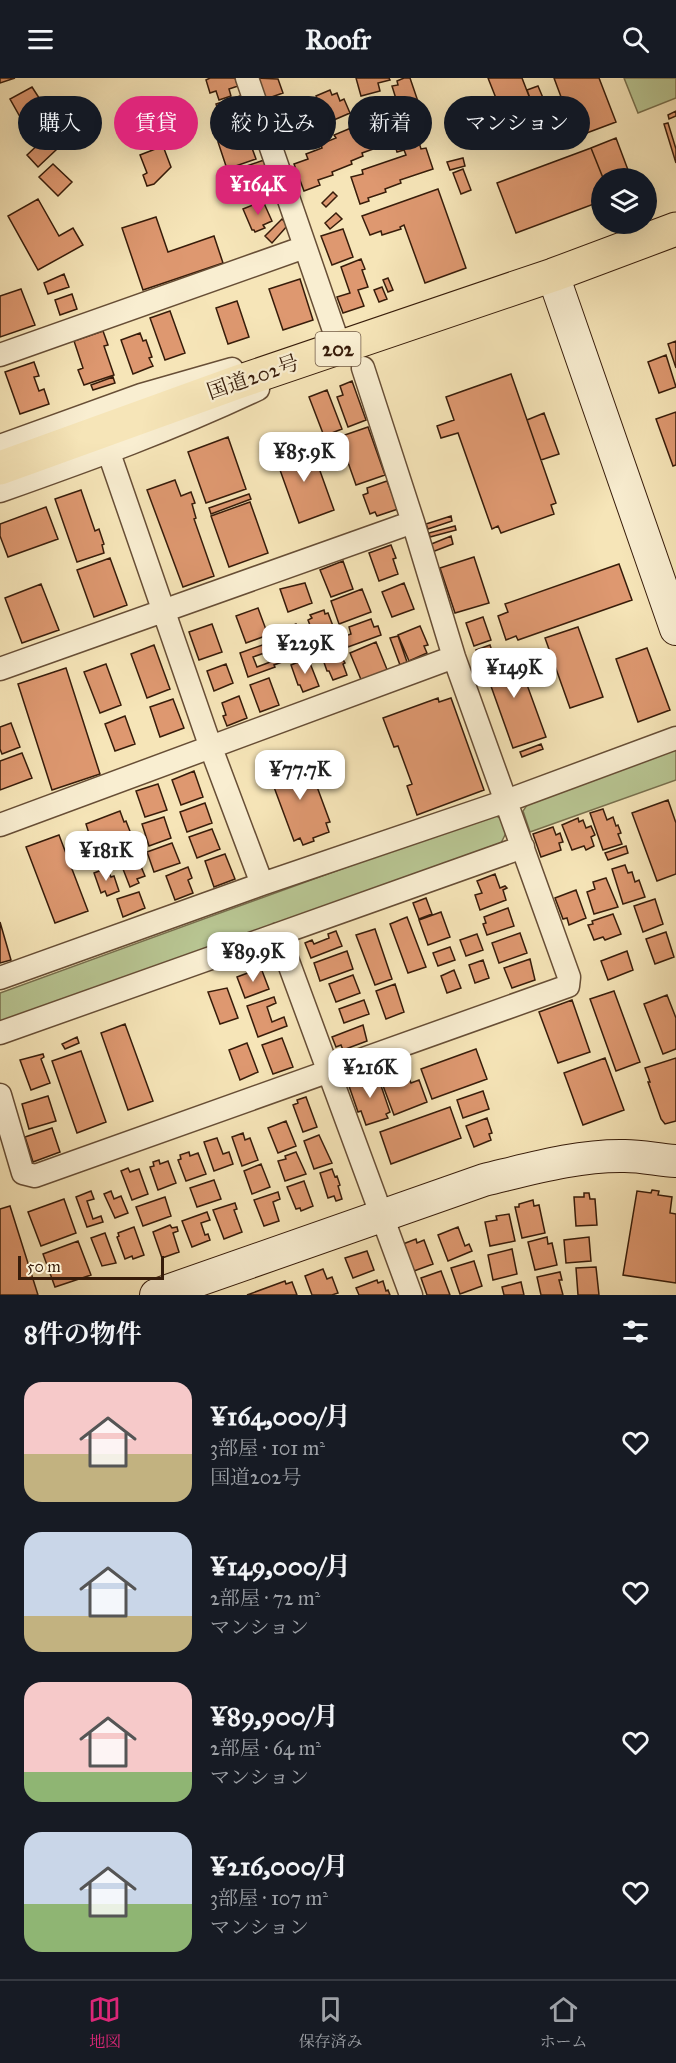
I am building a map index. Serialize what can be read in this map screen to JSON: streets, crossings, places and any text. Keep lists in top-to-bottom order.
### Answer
{
  "streets": {
    "highway": ["202", "国道202号"]
  },
  "scale_bar": "50 m",
  "page": {
    "header": "Roofr",
    "chip": [
      "購入",
      "賃貸",
      "絞り込み",
      "新着",
      "マンション"
    ],
    "price": [
      "¥164K",
      "¥85.9K",
      "¥229K",
      "¥149K",
      "¥77.7K",
      "¥181K",
      "¥89.9K",
      "¥216K"
    ],
    "scale": "50 m",
    "heading": "8件の物件",
    "list": [
      {
        "name": "¥164,000/月",
        "note": "3部屋 · 101 m² · 国道202号"
      },
      {
        "name": "¥149,000/月",
        "note": "2部屋 · 72 m² · マンション"
      },
      {
        "name": "¥89,900/月",
        "note": "2部屋 · 64 m² · マンション"
      },
      {
        "name": "¥216,000/月",
        "note": "3部屋 · 107 m² · マンション"
      }
    ],
    "tabs": ["地図", "保存済み", "ホーム"]
  }
}
